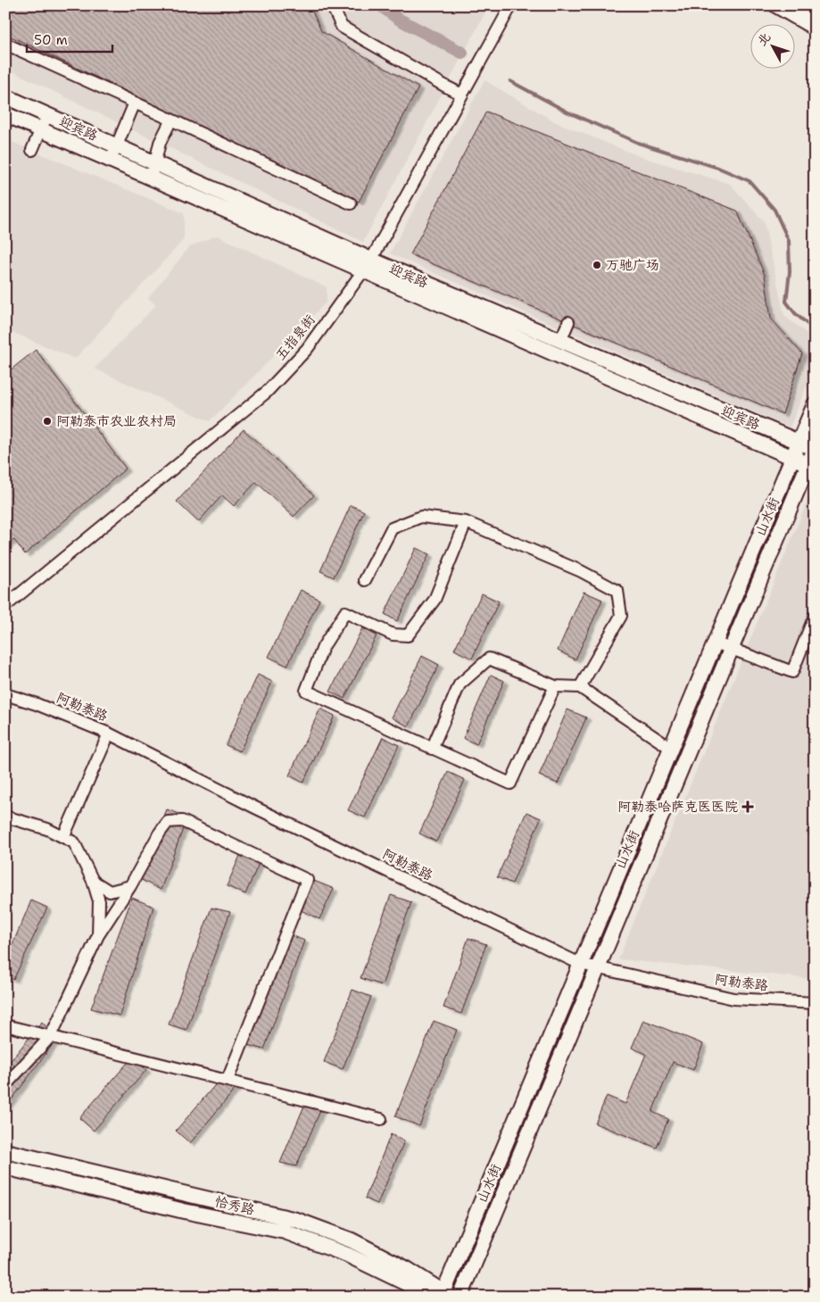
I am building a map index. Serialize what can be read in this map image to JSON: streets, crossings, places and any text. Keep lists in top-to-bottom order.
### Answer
{
  "streets": {
    "main road": ["迎宾路", "山水街", "恰秀路"],
    "street": ["五指泉街", "阿勒泰路"]
  },
  "crossings": [
    ["迎宾路", "五指泉街"],
    ["迎宾路", "山水街"],
    ["山水街", "阿勒泰路"],
    ["山水街", "恰秀路"]
  ],
  "places": {
    "other": ["万驰广场", "阿勒泰市农业农村局"],
    "health": ["阿勒泰哈萨克医医院"]
  },
  "scale_bar": "50 m",
  "north": "top left"
}
